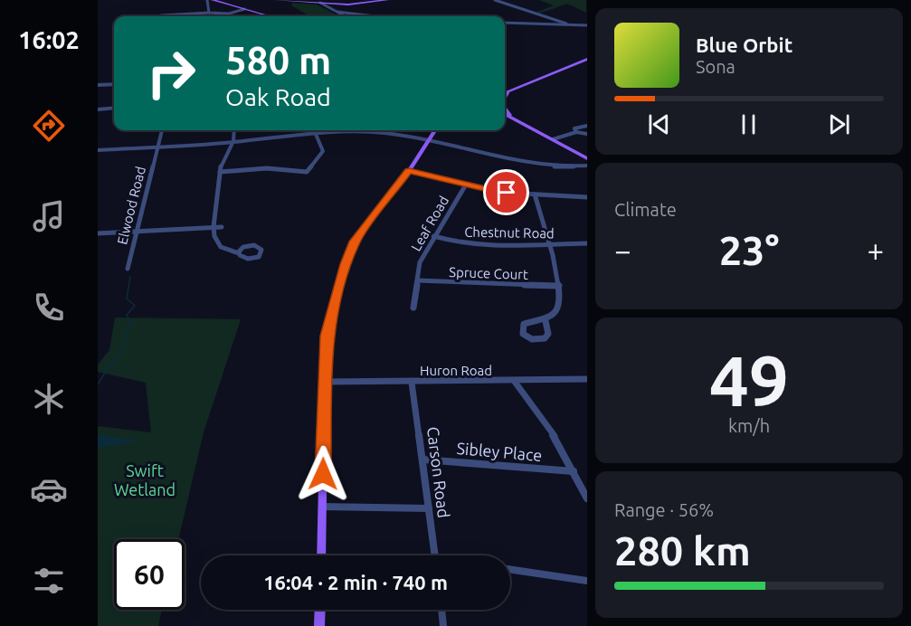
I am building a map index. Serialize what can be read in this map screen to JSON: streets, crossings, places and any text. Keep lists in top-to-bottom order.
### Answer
{
  "streets": {
    "street": [
      "Elwood Road",
      "Leaf Road",
      "Chestnut Road",
      "Spruce Court",
      "Huron Road",
      "Sibley Place",
      "Carson Road"
    ]
  },
  "crossings": [
    ["Leaf Road", "Chestnut Road"],
    ["Leaf Road", "Spruce Court"],
    ["Huron Road", "Carson Road"],
    ["Sibley Place", "Carson Road"]
  ],
  "parks": ["Swift Wetland"],
  "page": {
    "tabs": "16:02",
    "turn": ["580 m", "Oak Road"],
    "song": ["Blue Orbit", "Sona"],
    "tile": [
      "Climate",
      ["49", "km/h"],
      ["Range · 56%", "280 km"]
    ],
    "heat": ["−", "23°", "+"],
    "limit": "60",
    "trip": "16:04 · 2 min · 740 m"
  }
}
